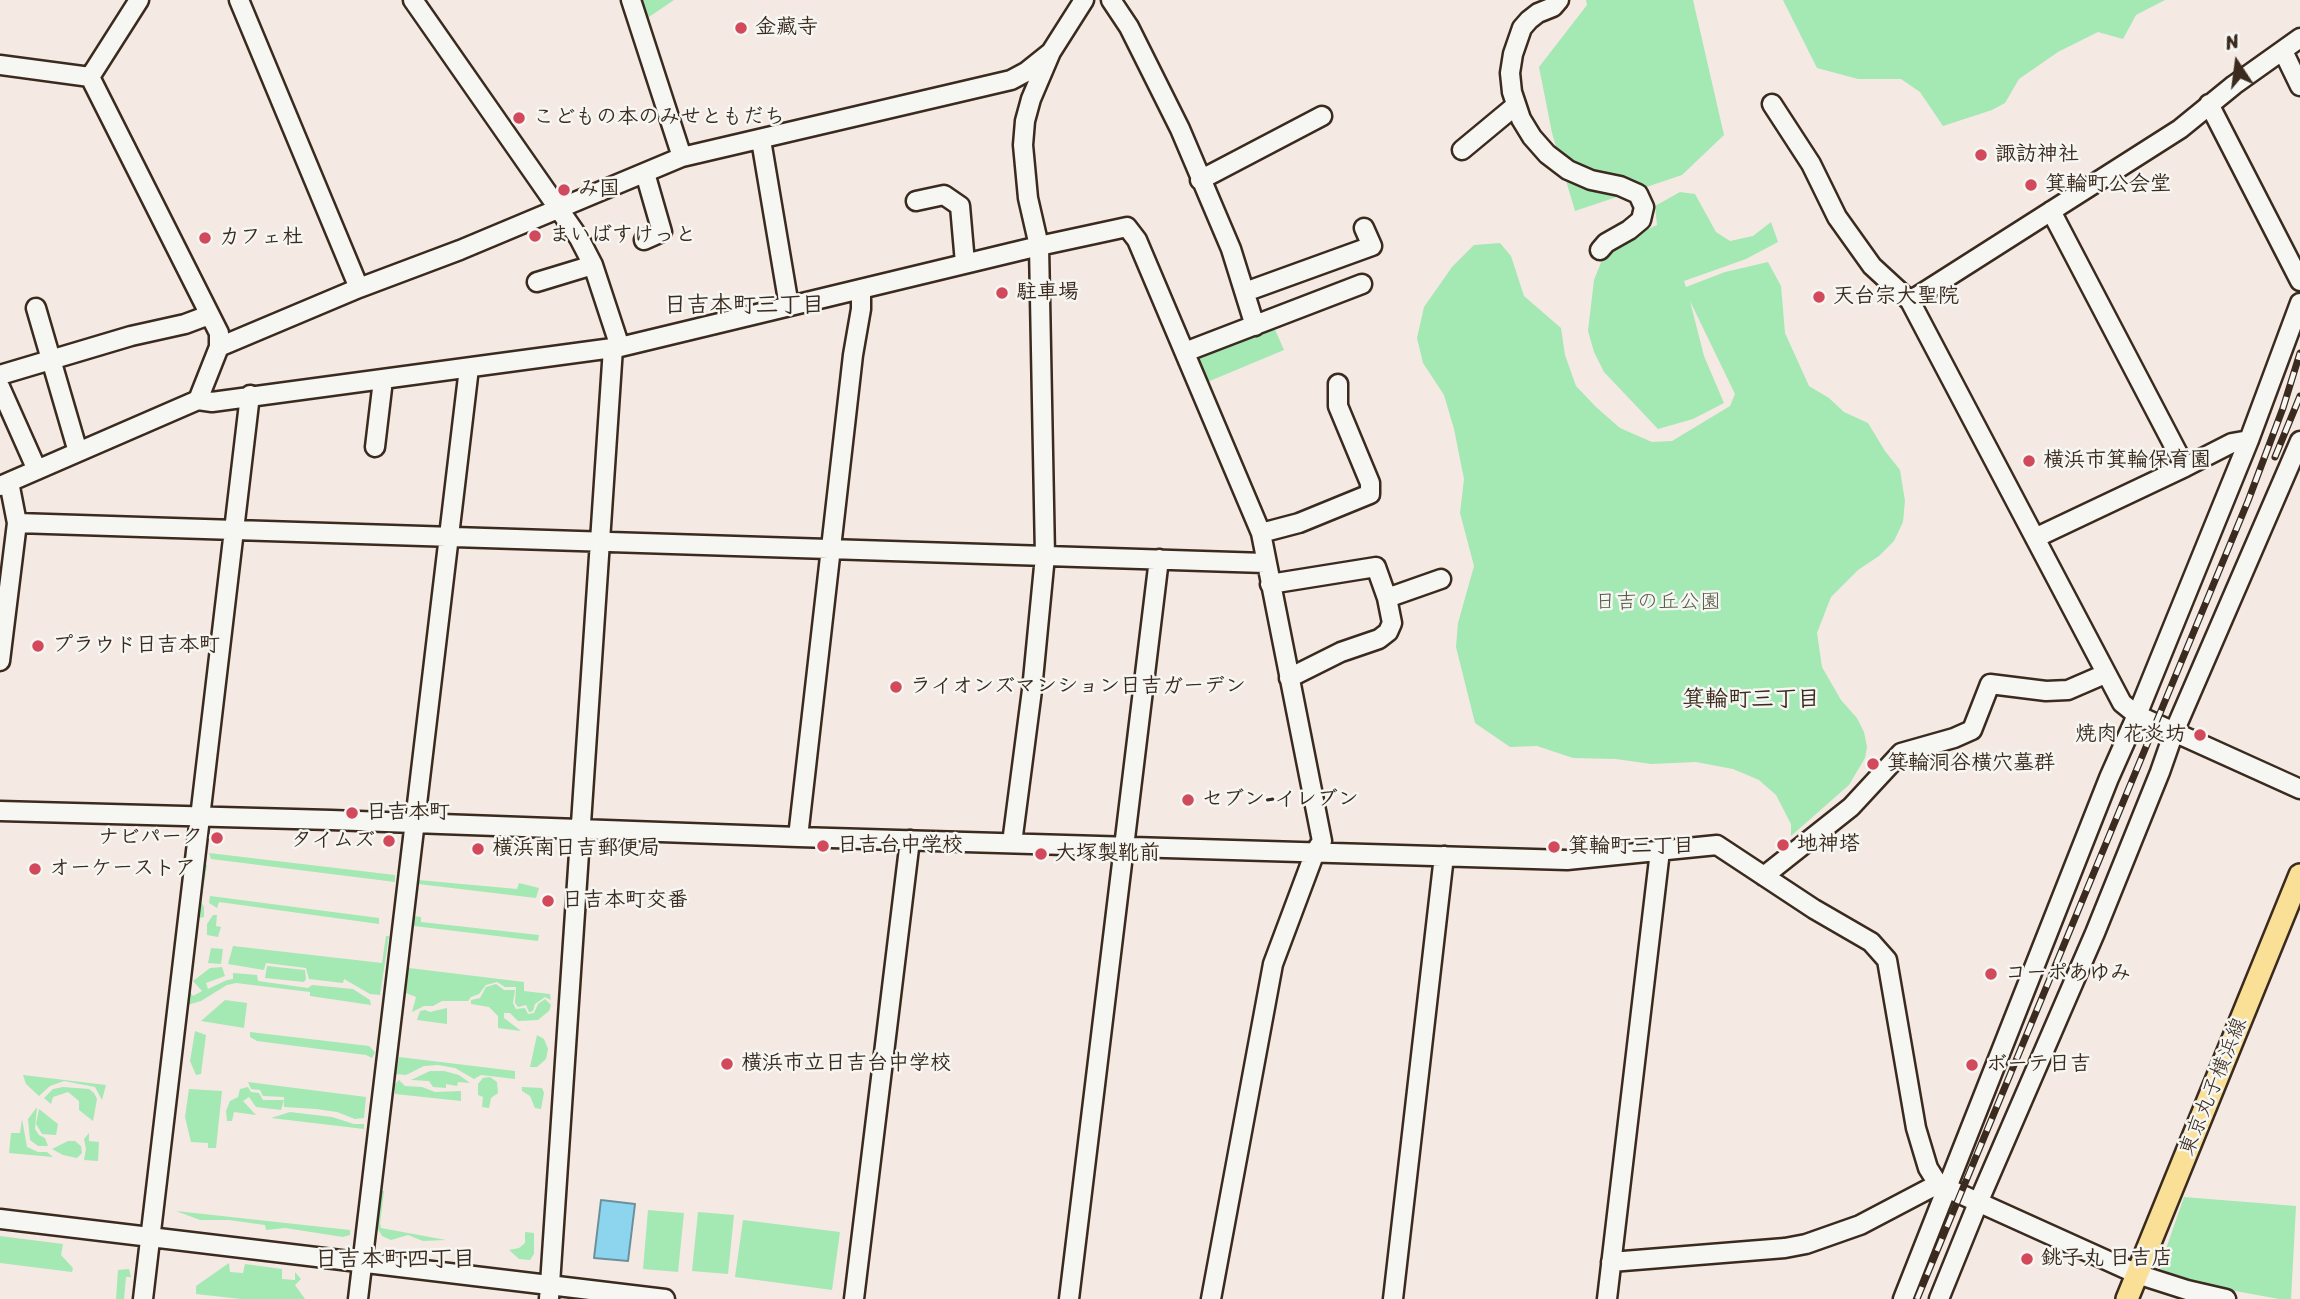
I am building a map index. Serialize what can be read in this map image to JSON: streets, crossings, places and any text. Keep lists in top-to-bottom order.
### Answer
{
  "streets": {
    "main road": ["東京丸子横浜線"]
  },
  "districts": ["日吉本町三丁目", "箕輪町三丁目", "日吉本町四丁目"],
  "parks": ["日吉の丘公園"],
  "places": [
    "金藏寺",
    "こどもの本のみせともだち",
    "諏訪神社",
    "箕輪町公会堂",
    "み国",
    "まいばすけっと",
    "カフェ杜",
    "駐車場",
    "天台宗大聖院",
    "横浜市箕輪保育園",
    "プラウド日吉本町",
    "ライオンズマンション日吉ガーデン",
    "焼肉 花炎坊",
    "箕輪洞谷横穴墓群",
    "セブン-イレブン",
    "日吉本町",
    "ナビパーク",
    "タイムズ",
    "地神塔",
    "日吉台中学校",
    "箕輪町三丁目",
    "横浜南日吉郵便局",
    "大塚製靴前",
    "オーケーストア",
    "日吉本町交番",
    "コーポあゆみ",
    "横浜市立日吉台中学校",
    "ボーテ日吉",
    "銚子丸 日吉店"
  ],
  "north": "top"
}
